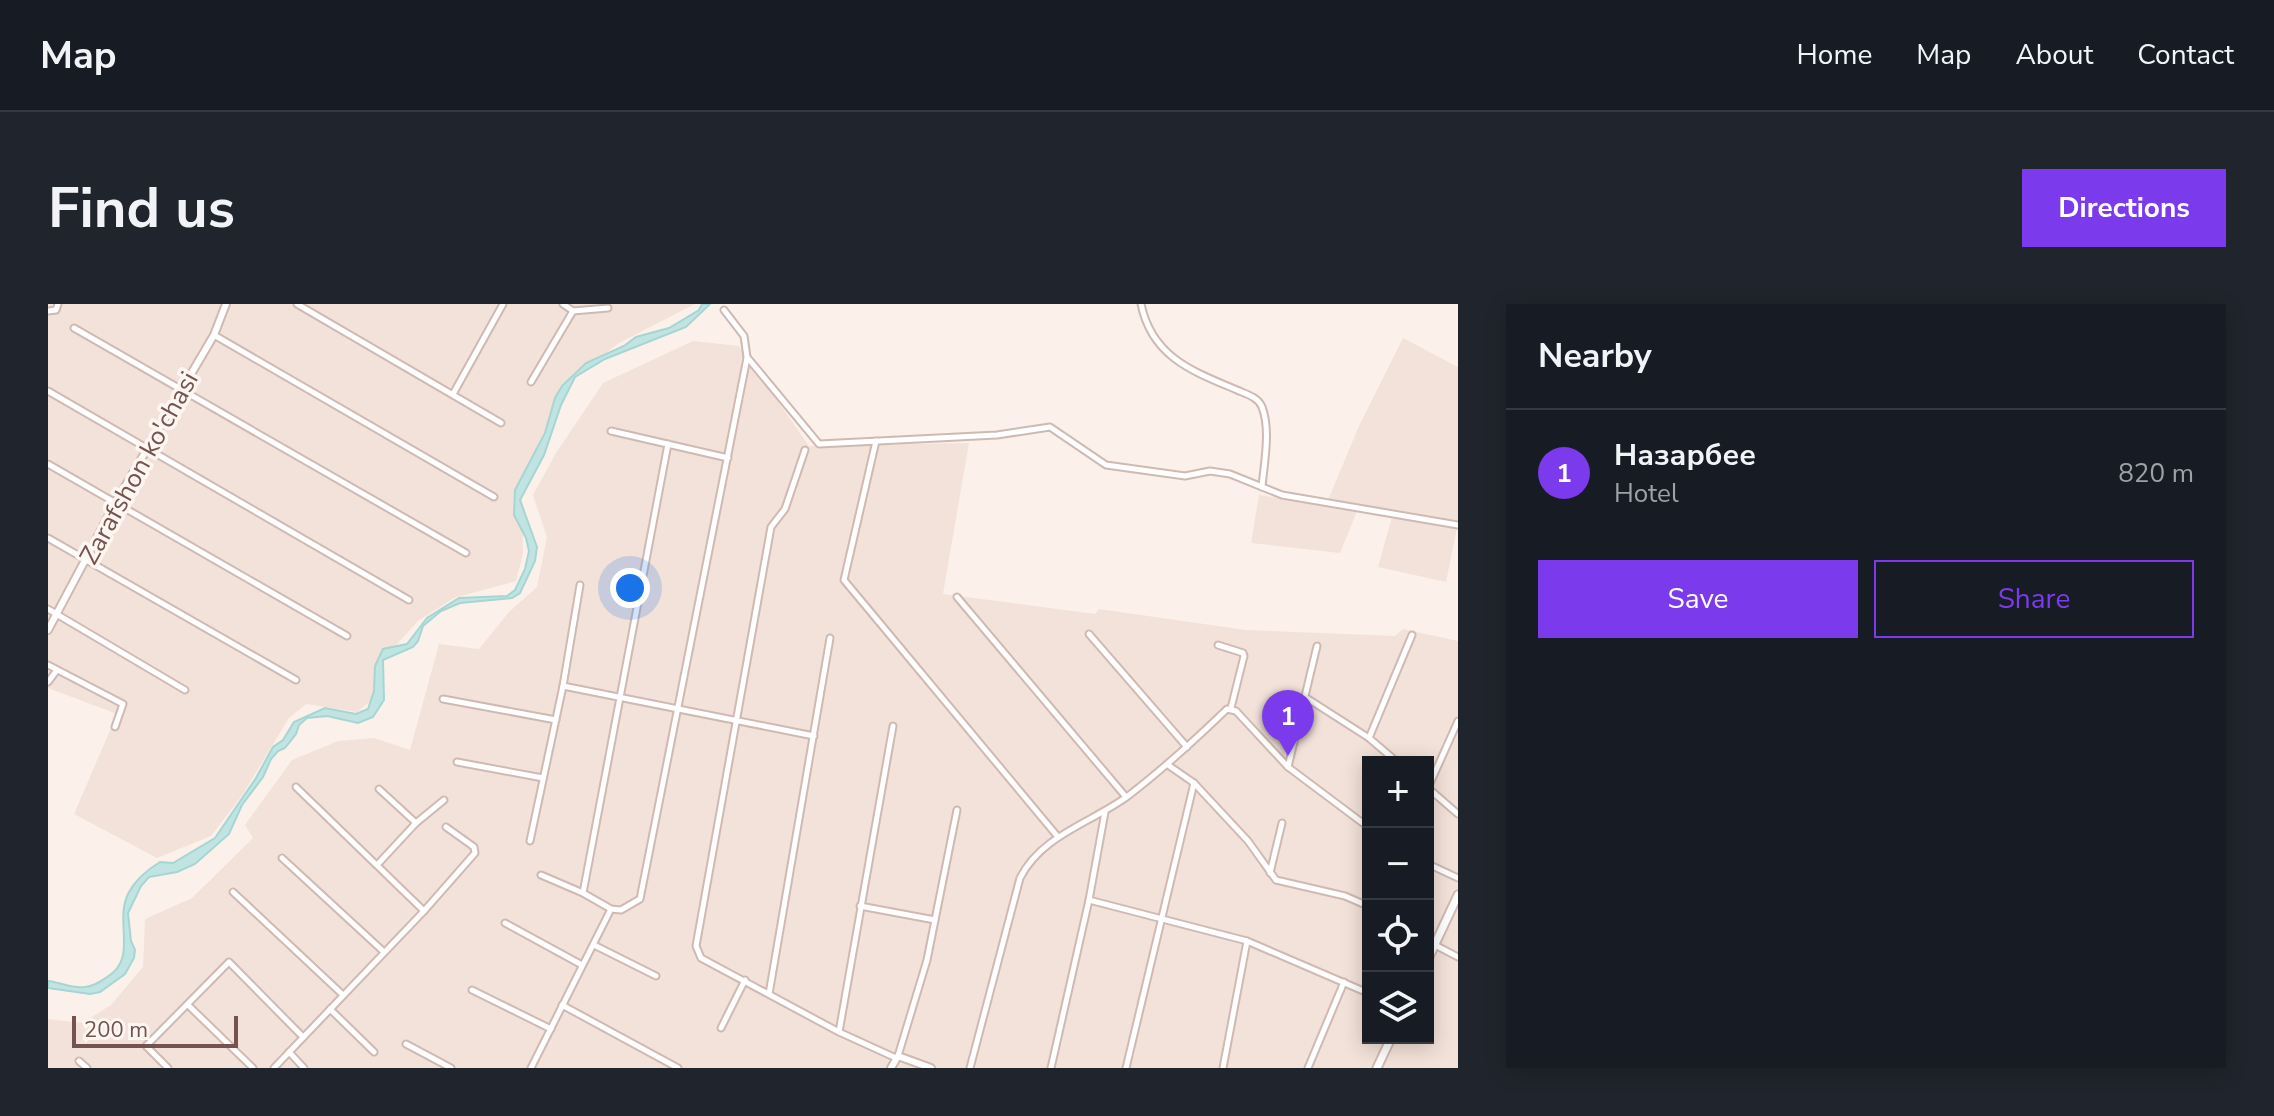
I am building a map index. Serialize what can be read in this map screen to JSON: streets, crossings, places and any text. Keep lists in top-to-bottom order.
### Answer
{
  "streets": {
    "street": ["Zarafshon ko'chasi"]
  },
  "scale_bar": "200 m",
  "page": {
    "header": "Map",
    "nav": [
      "Home",
      "Map",
      "About",
      "Contact"
    ],
    "buttons": [
      "Directions",
      ["Save", "Share"]
    ],
    "title": "Find us",
    "heading": "Nearby",
    "list": [
      {
        "mark": "1",
        "name": "Назарбее",
        "note": "Hotel",
        "value": "820 m"
      }
    ],
    "pins": "1",
    "map_buttons": ["+", "−"],
    "scale": "200 m"
  }
}
